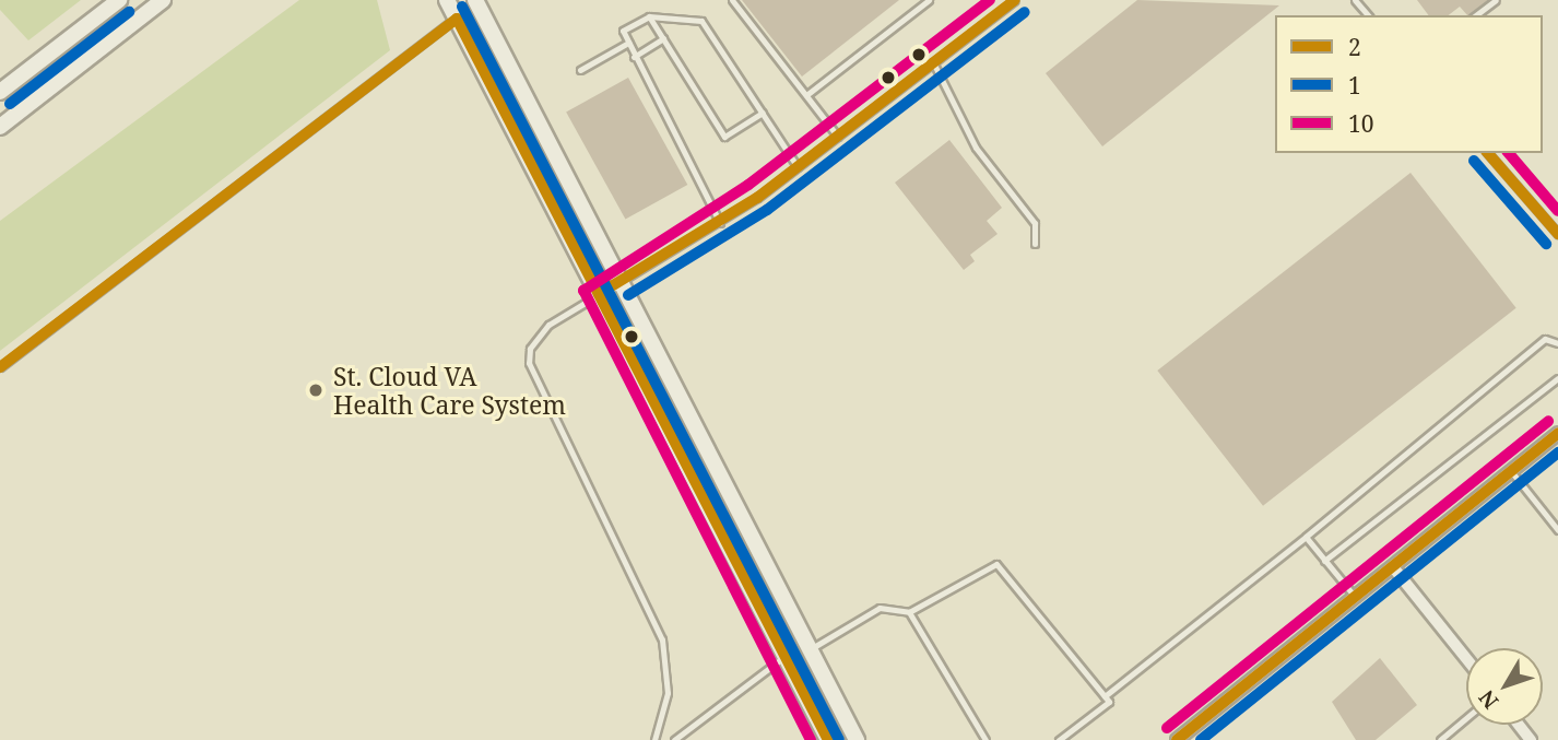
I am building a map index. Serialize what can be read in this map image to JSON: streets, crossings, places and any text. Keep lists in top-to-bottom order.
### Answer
{
  "places": ["St. Cloud VA Health Care System"],
  "lines": ["transit line 2", "transit line 10", "transit line 1"],
  "legend": ["2", "1", "10"],
  "north": "bottom left"
}
